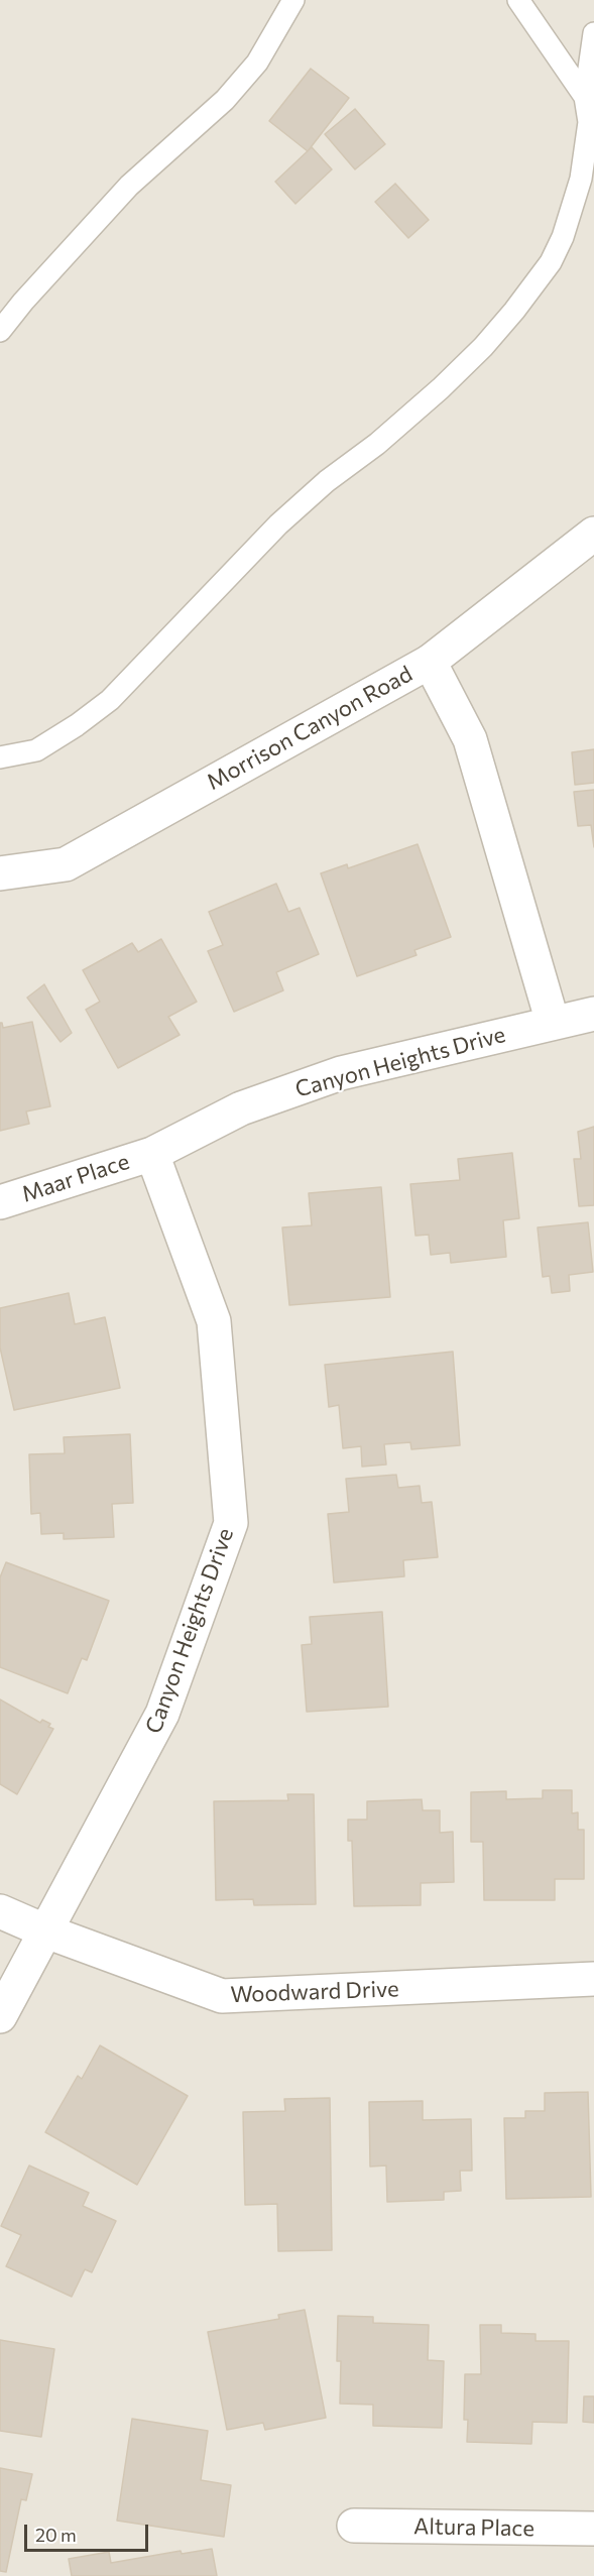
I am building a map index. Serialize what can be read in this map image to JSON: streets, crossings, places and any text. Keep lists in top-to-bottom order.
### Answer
{
  "streets": {
    "street": [
      "Morrison Canyon Road",
      "Canyon Heights Drive",
      "Maar Place",
      "Woodward Drive",
      "Altura Place"
    ]
  },
  "crossings": [
    ["Canyon Heights Drive", "Maar Place"],
    ["Canyon Heights Drive", "Woodward Drive"]
  ],
  "scale_bar": "20 m"
}
